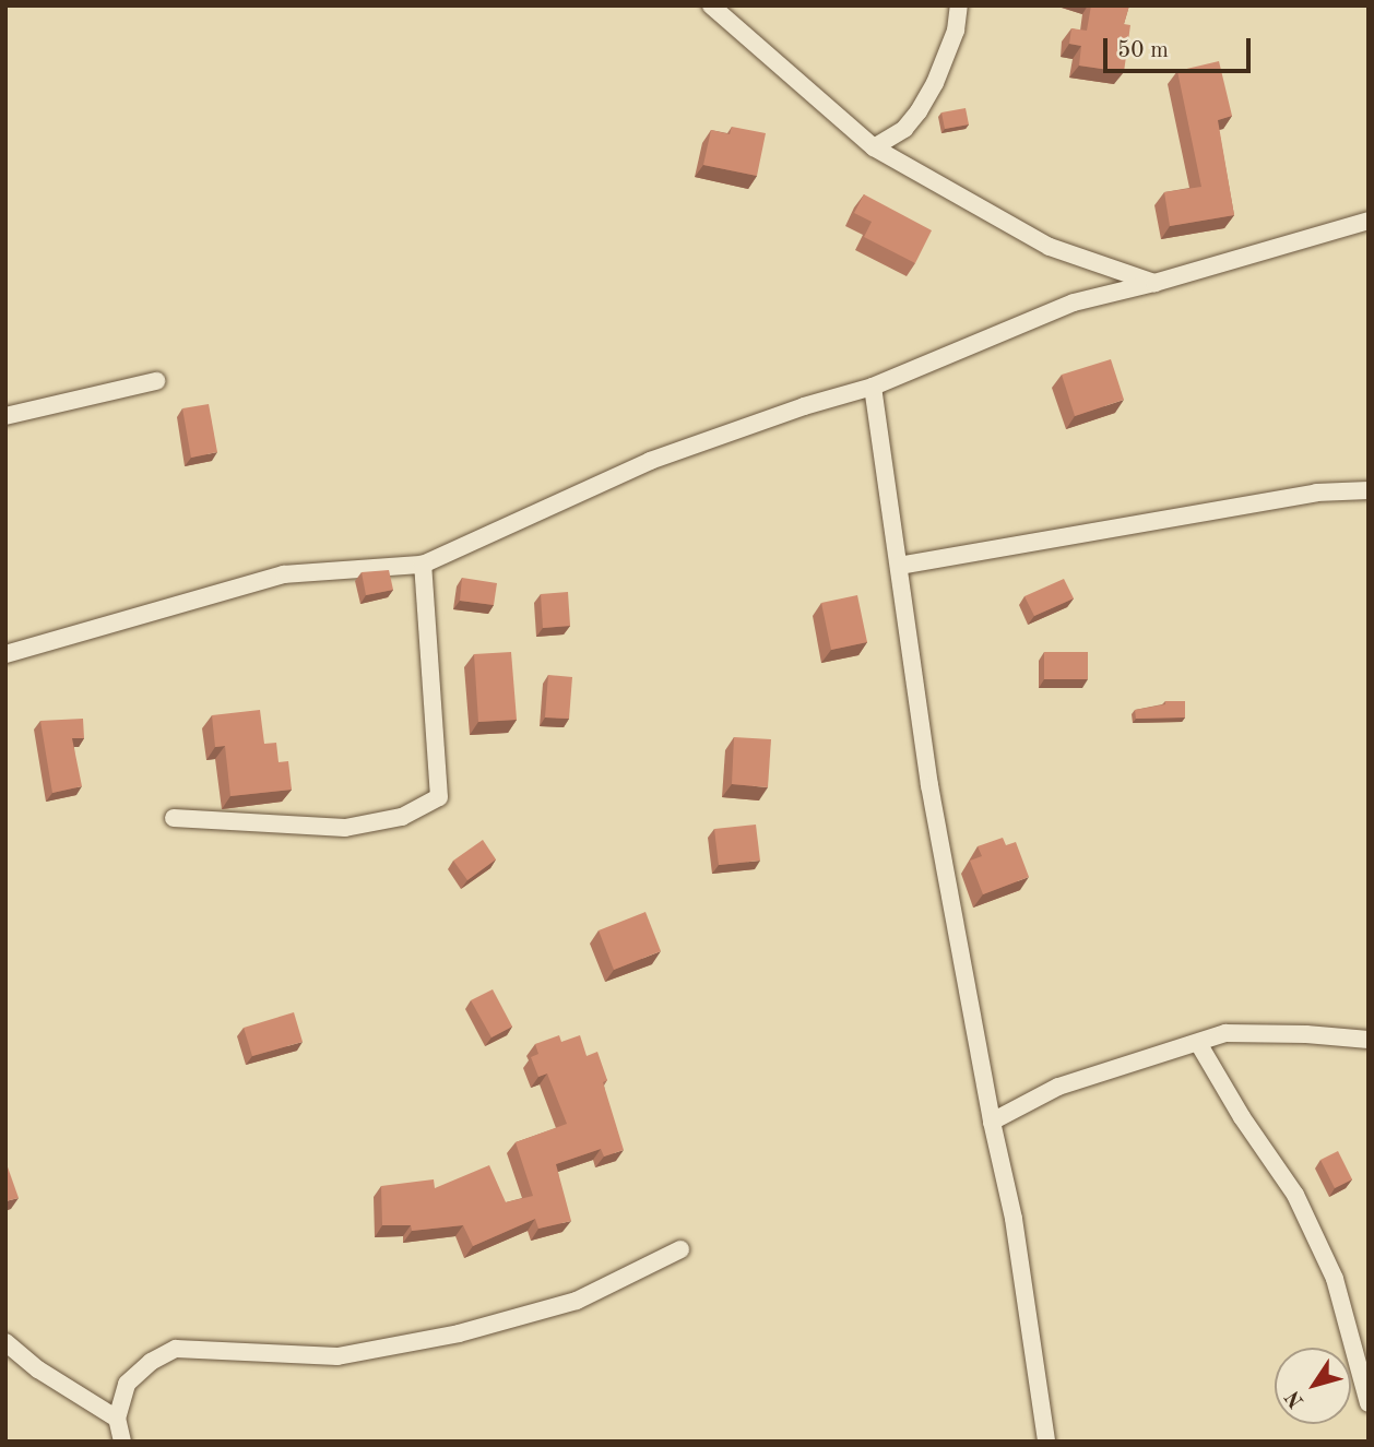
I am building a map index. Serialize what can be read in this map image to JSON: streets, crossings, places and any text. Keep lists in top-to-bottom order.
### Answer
{
  "scale_bar": "50 m",
  "north": "bottom left"
}
